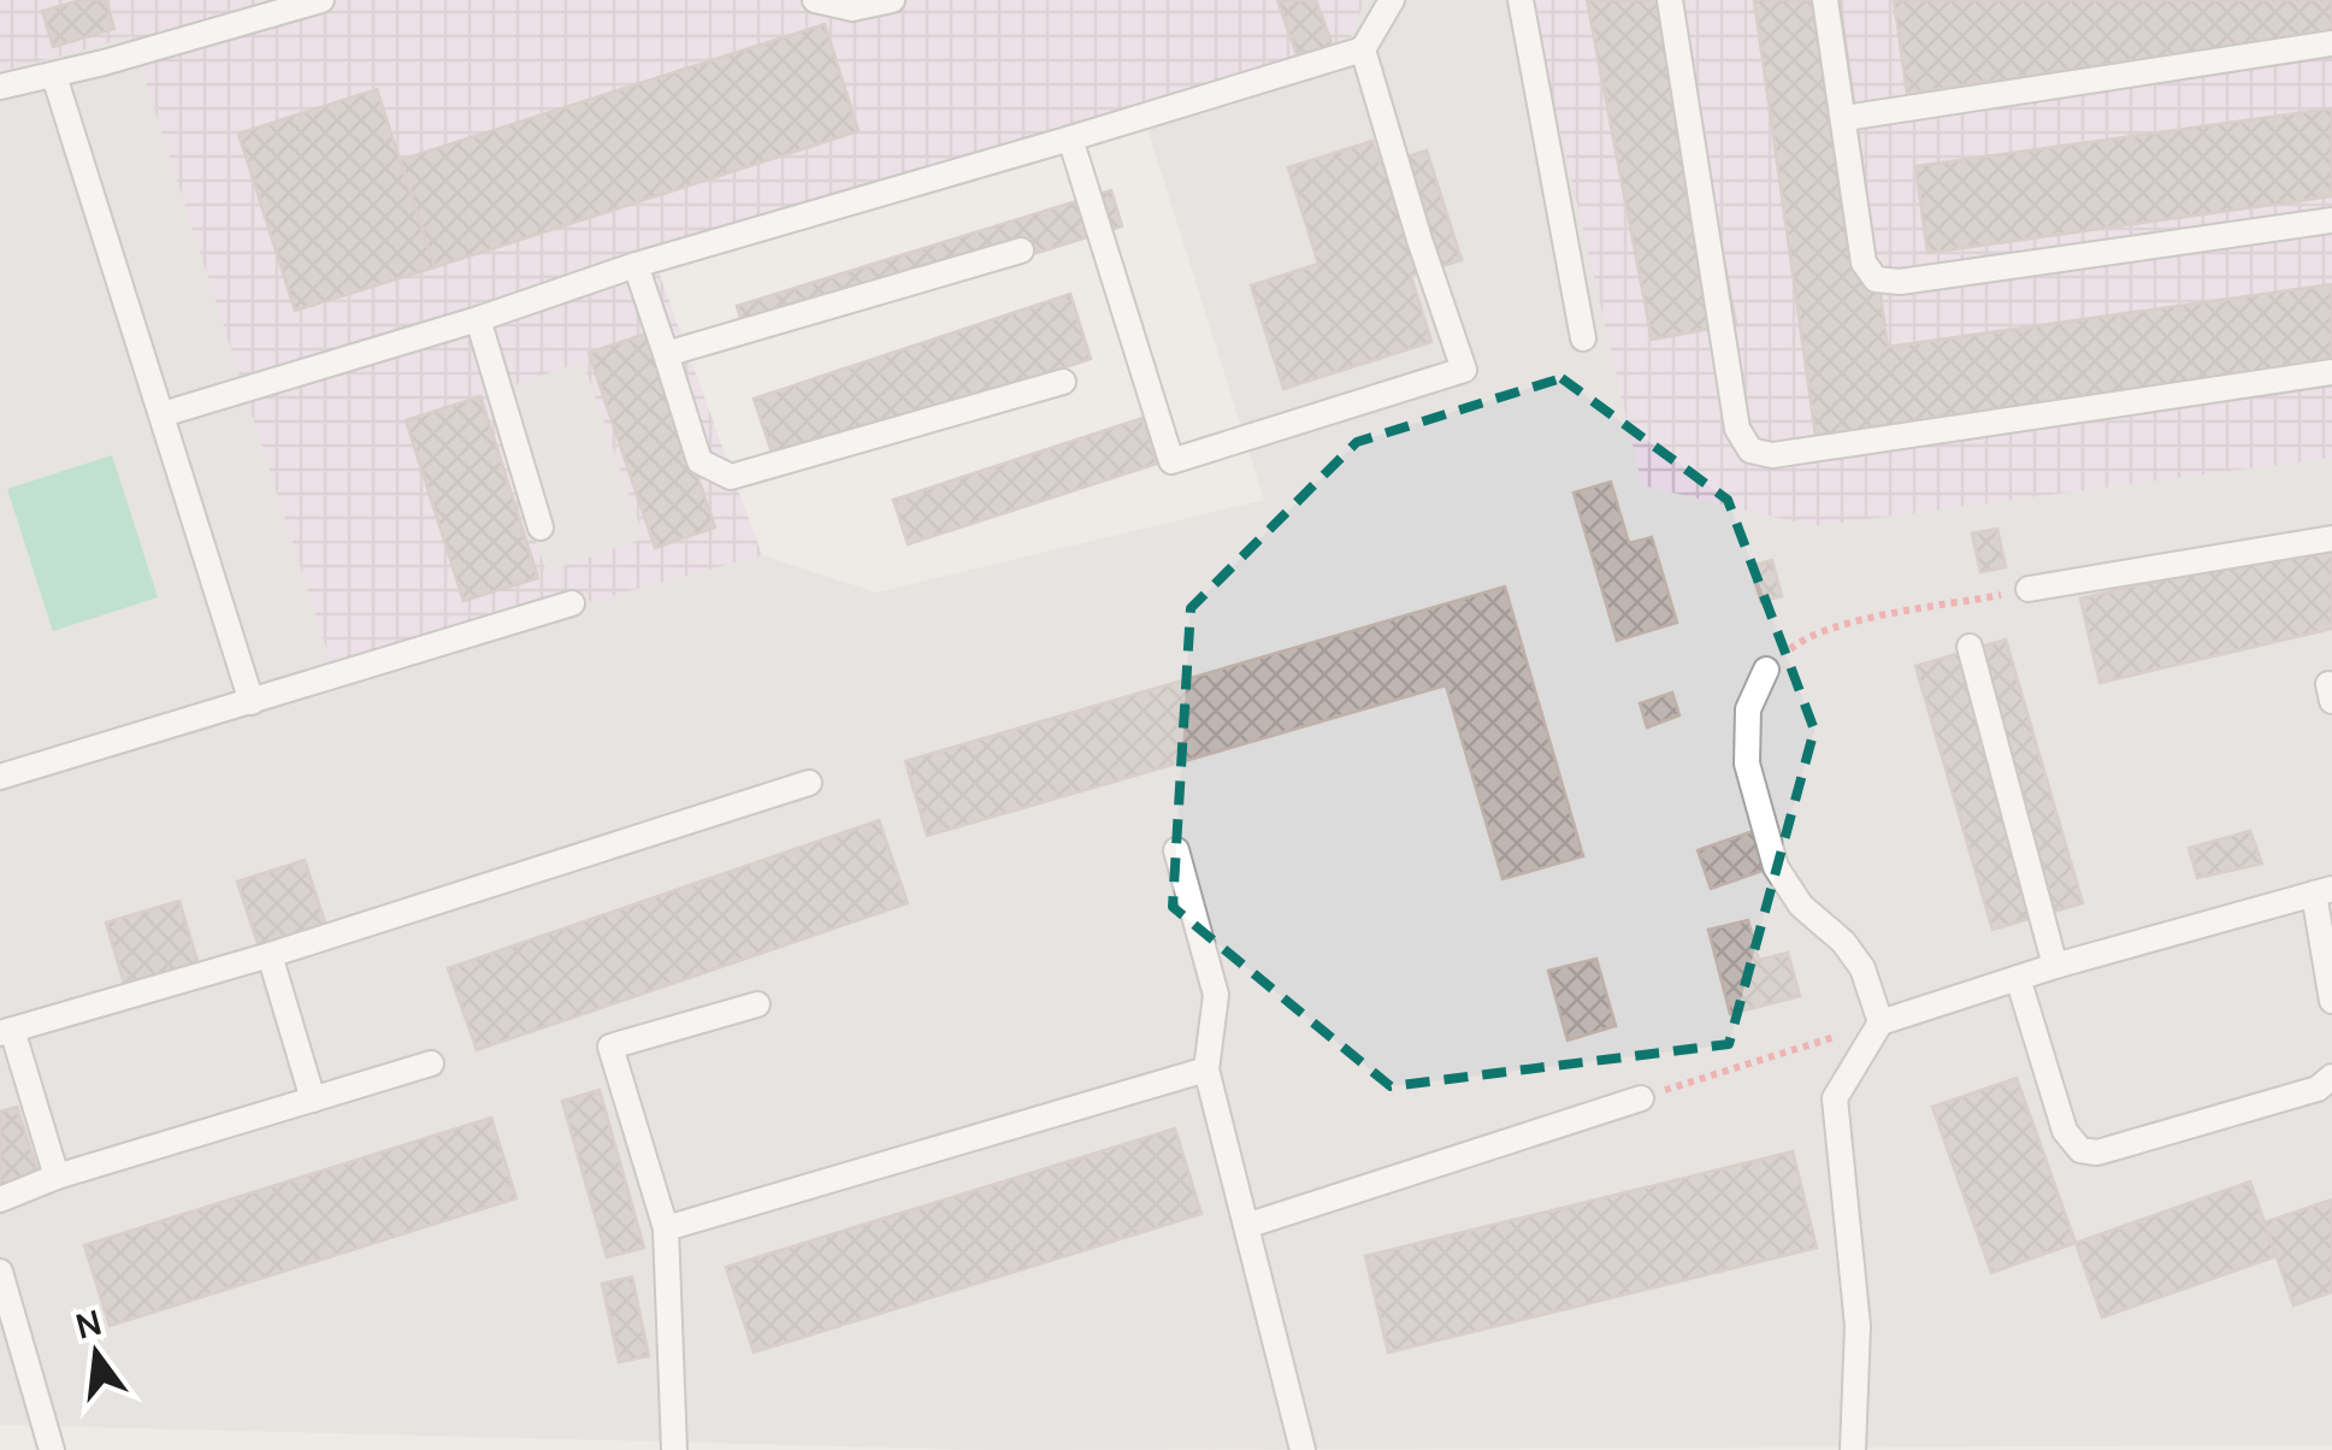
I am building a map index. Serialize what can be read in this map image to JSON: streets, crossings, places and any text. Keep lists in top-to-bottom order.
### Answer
{
  "north": "top"
}
